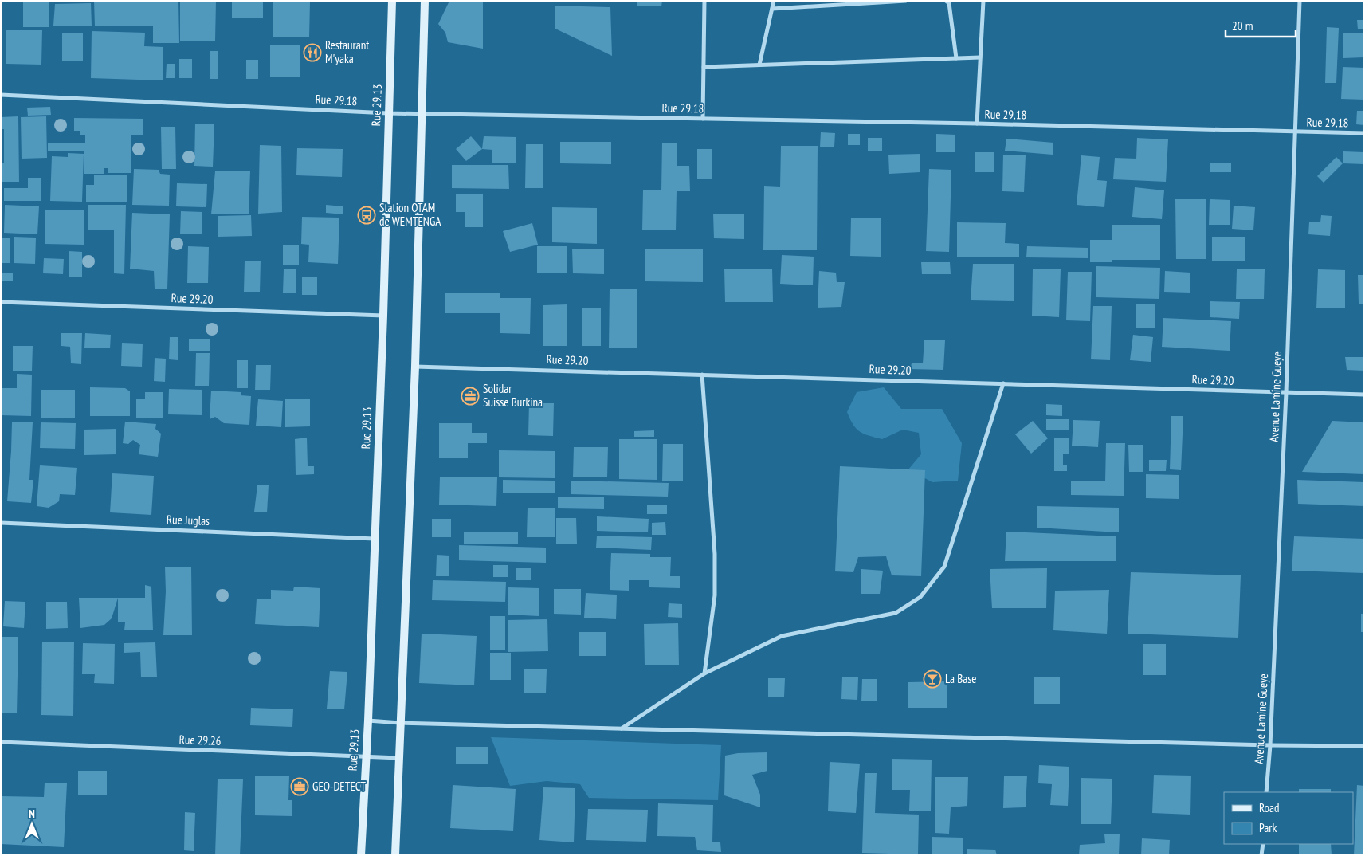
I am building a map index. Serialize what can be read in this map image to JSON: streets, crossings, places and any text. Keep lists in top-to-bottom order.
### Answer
{
  "streets": {
    "main road": ["Rue 29.13"],
    "street": [
      "Rue 29.18",
      "Rue 29.20",
      "Avenue Lamine Gueye",
      "Rue Juglas",
      "Rue 29.26"
    ]
  },
  "crossings": [
    ["Rue 29.18", "Rue 29.13"],
    ["Rue 29.18", "Avenue Lamine Gueye"],
    ["Rue 29.13", "Rue 29.20"],
    ["Rue 29.13", "Rue Juglas"],
    ["Rue 29.13", "Rue 29.26"],
    ["Rue 29.20", "Avenue Lamine Gueye"]
  ],
  "places": {
    "restaurant": ["Restaurant M'yaka"],
    "bus stop": ["Station OTAM de WEMTENGA"],
    "office": ["Solidar Suisse Burkina", "GEO-DETECT"],
    "bar": ["La Base"]
  },
  "legend": ["Road", "Park"],
  "scale_bar": "20 m",
  "north": "top"
}
